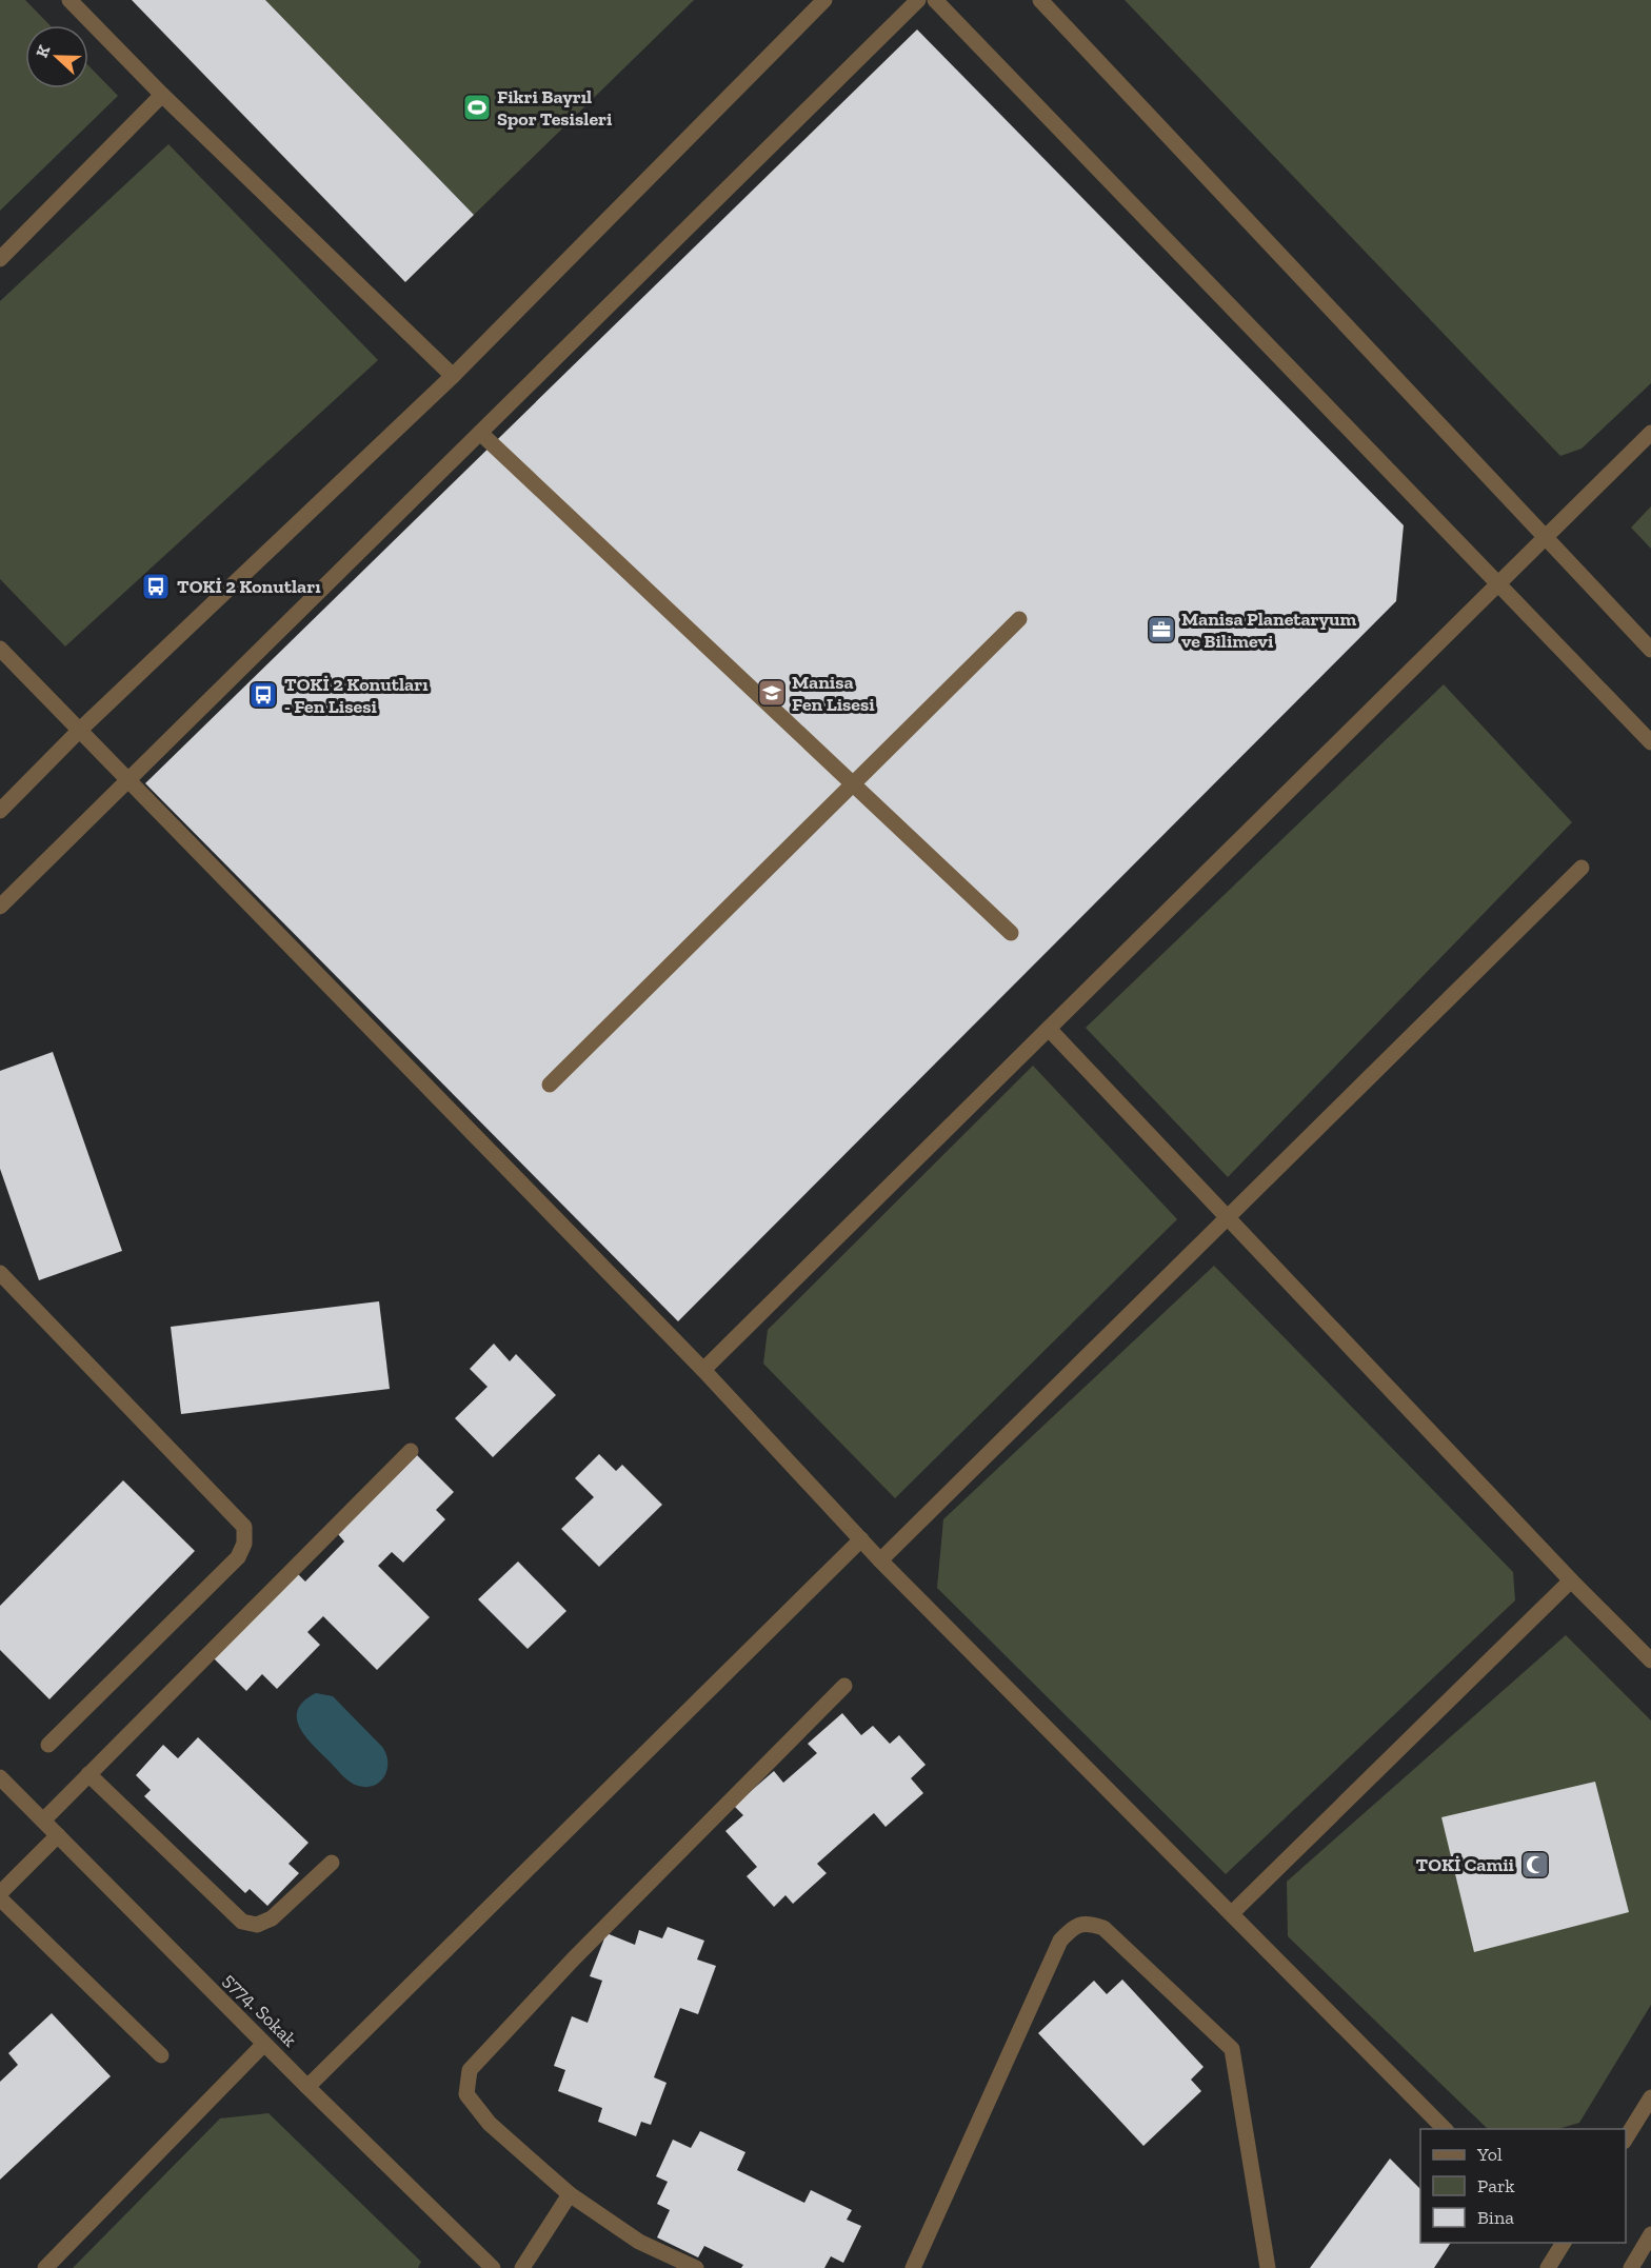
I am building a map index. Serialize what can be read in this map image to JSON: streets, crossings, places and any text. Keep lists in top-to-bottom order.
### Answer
{
  "streets": {
    "street": ["5774. Sokak"]
  },
  "places": {
    "sports": ["Fikri Bayrıl Spor Tesisleri"],
    "bus stop": ["TOKİ 2 Konutları", "TOKİ 2 Konutları - Fen Lisesi"],
    "office": ["Manisa Planetaryum ve Bilimevi"],
    "school or university": ["Manisa Fen Lisesi"],
    "mosque": ["TOKİ Camii"]
  },
  "legend": ["Yol", "Park", "Bina"],
  "north": "left"
}
